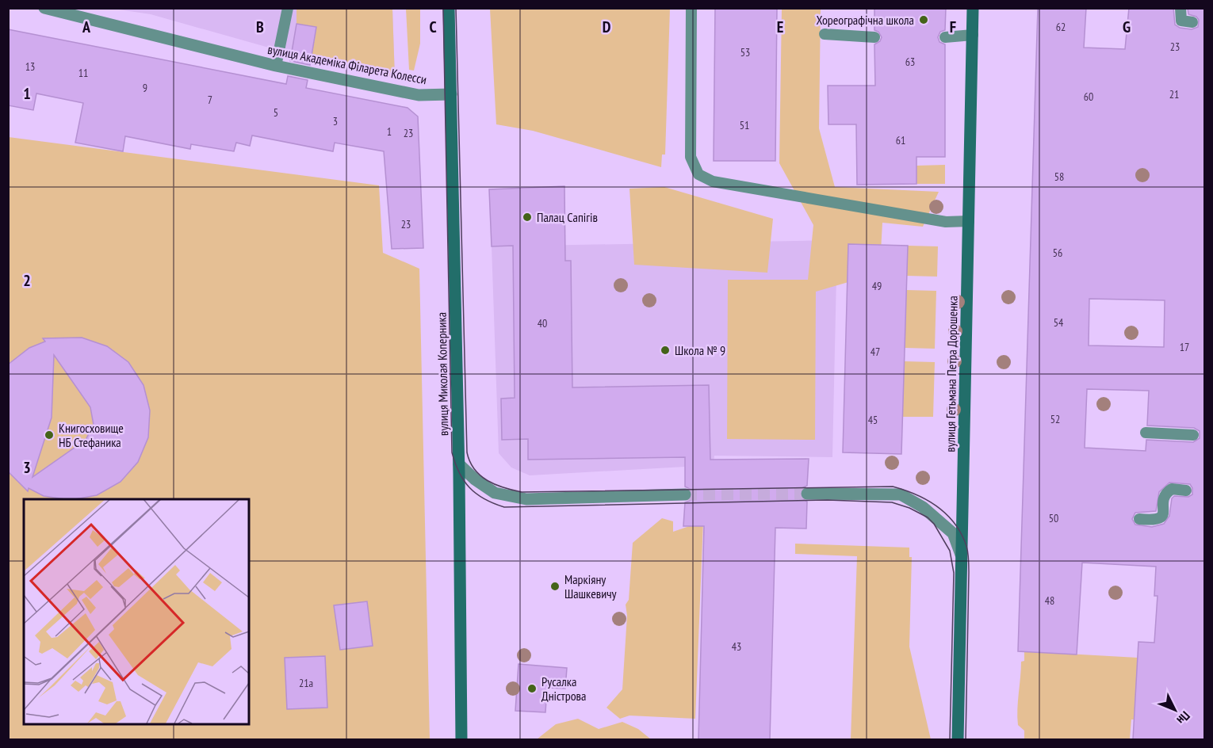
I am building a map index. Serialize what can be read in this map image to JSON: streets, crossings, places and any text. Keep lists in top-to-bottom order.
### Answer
{
  "streets": {
    "main road": ["вулиця Миколая Коперника", "вулиця Гетьмана Петра Дорошенка"],
    "street": ["вулиця Академіка Філарета Колесси"]
  },
  "crossings": [
    ["вулиця Академіка Філарета Колесси", "вулиця Миколая Коперника"]
  ],
  "places": [
    "Хореографічна школа",
    "Палац Сапігів",
    "Школа № 9",
    "Книгосховище НБ Стефаника",
    "Маркіяну Шашкевичу",
    "Русалка Дністрова"
  ],
  "house_numbers": [
    "62",
    "23",
    "53",
    "63",
    "13",
    "11",
    "9",
    "21",
    "60",
    "7",
    "5",
    "3",
    "51",
    "1",
    "23",
    "61",
    "58",
    "23",
    "56",
    "49",
    "54",
    "40",
    "17",
    "47",
    "52",
    "45",
    "50",
    "48",
    "43",
    "21а"
  ],
  "north": "bottom right",
  "grid": {
    "columns": [
      "A",
      "B",
      "C",
      "D",
      "E",
      "F",
      "G"
    ],
    "rows": ["1", "2", "3"]
  }
}
